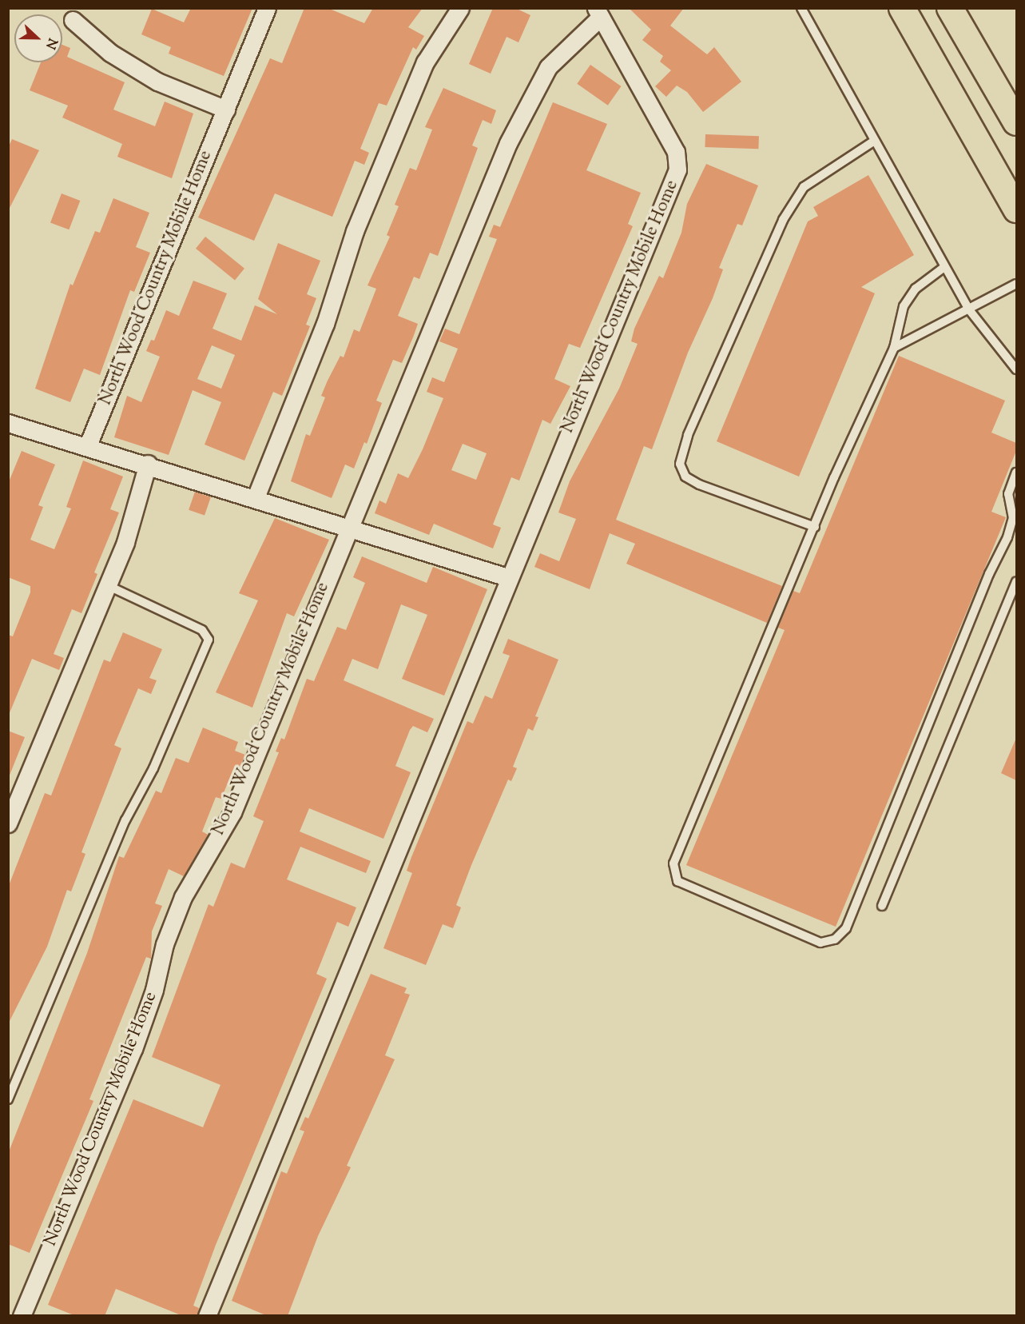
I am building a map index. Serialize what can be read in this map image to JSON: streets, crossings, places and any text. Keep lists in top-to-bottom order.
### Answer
{
  "streets": {
    "street": ["North Wood Country Mobile Home"]
  },
  "north": "right"
}
